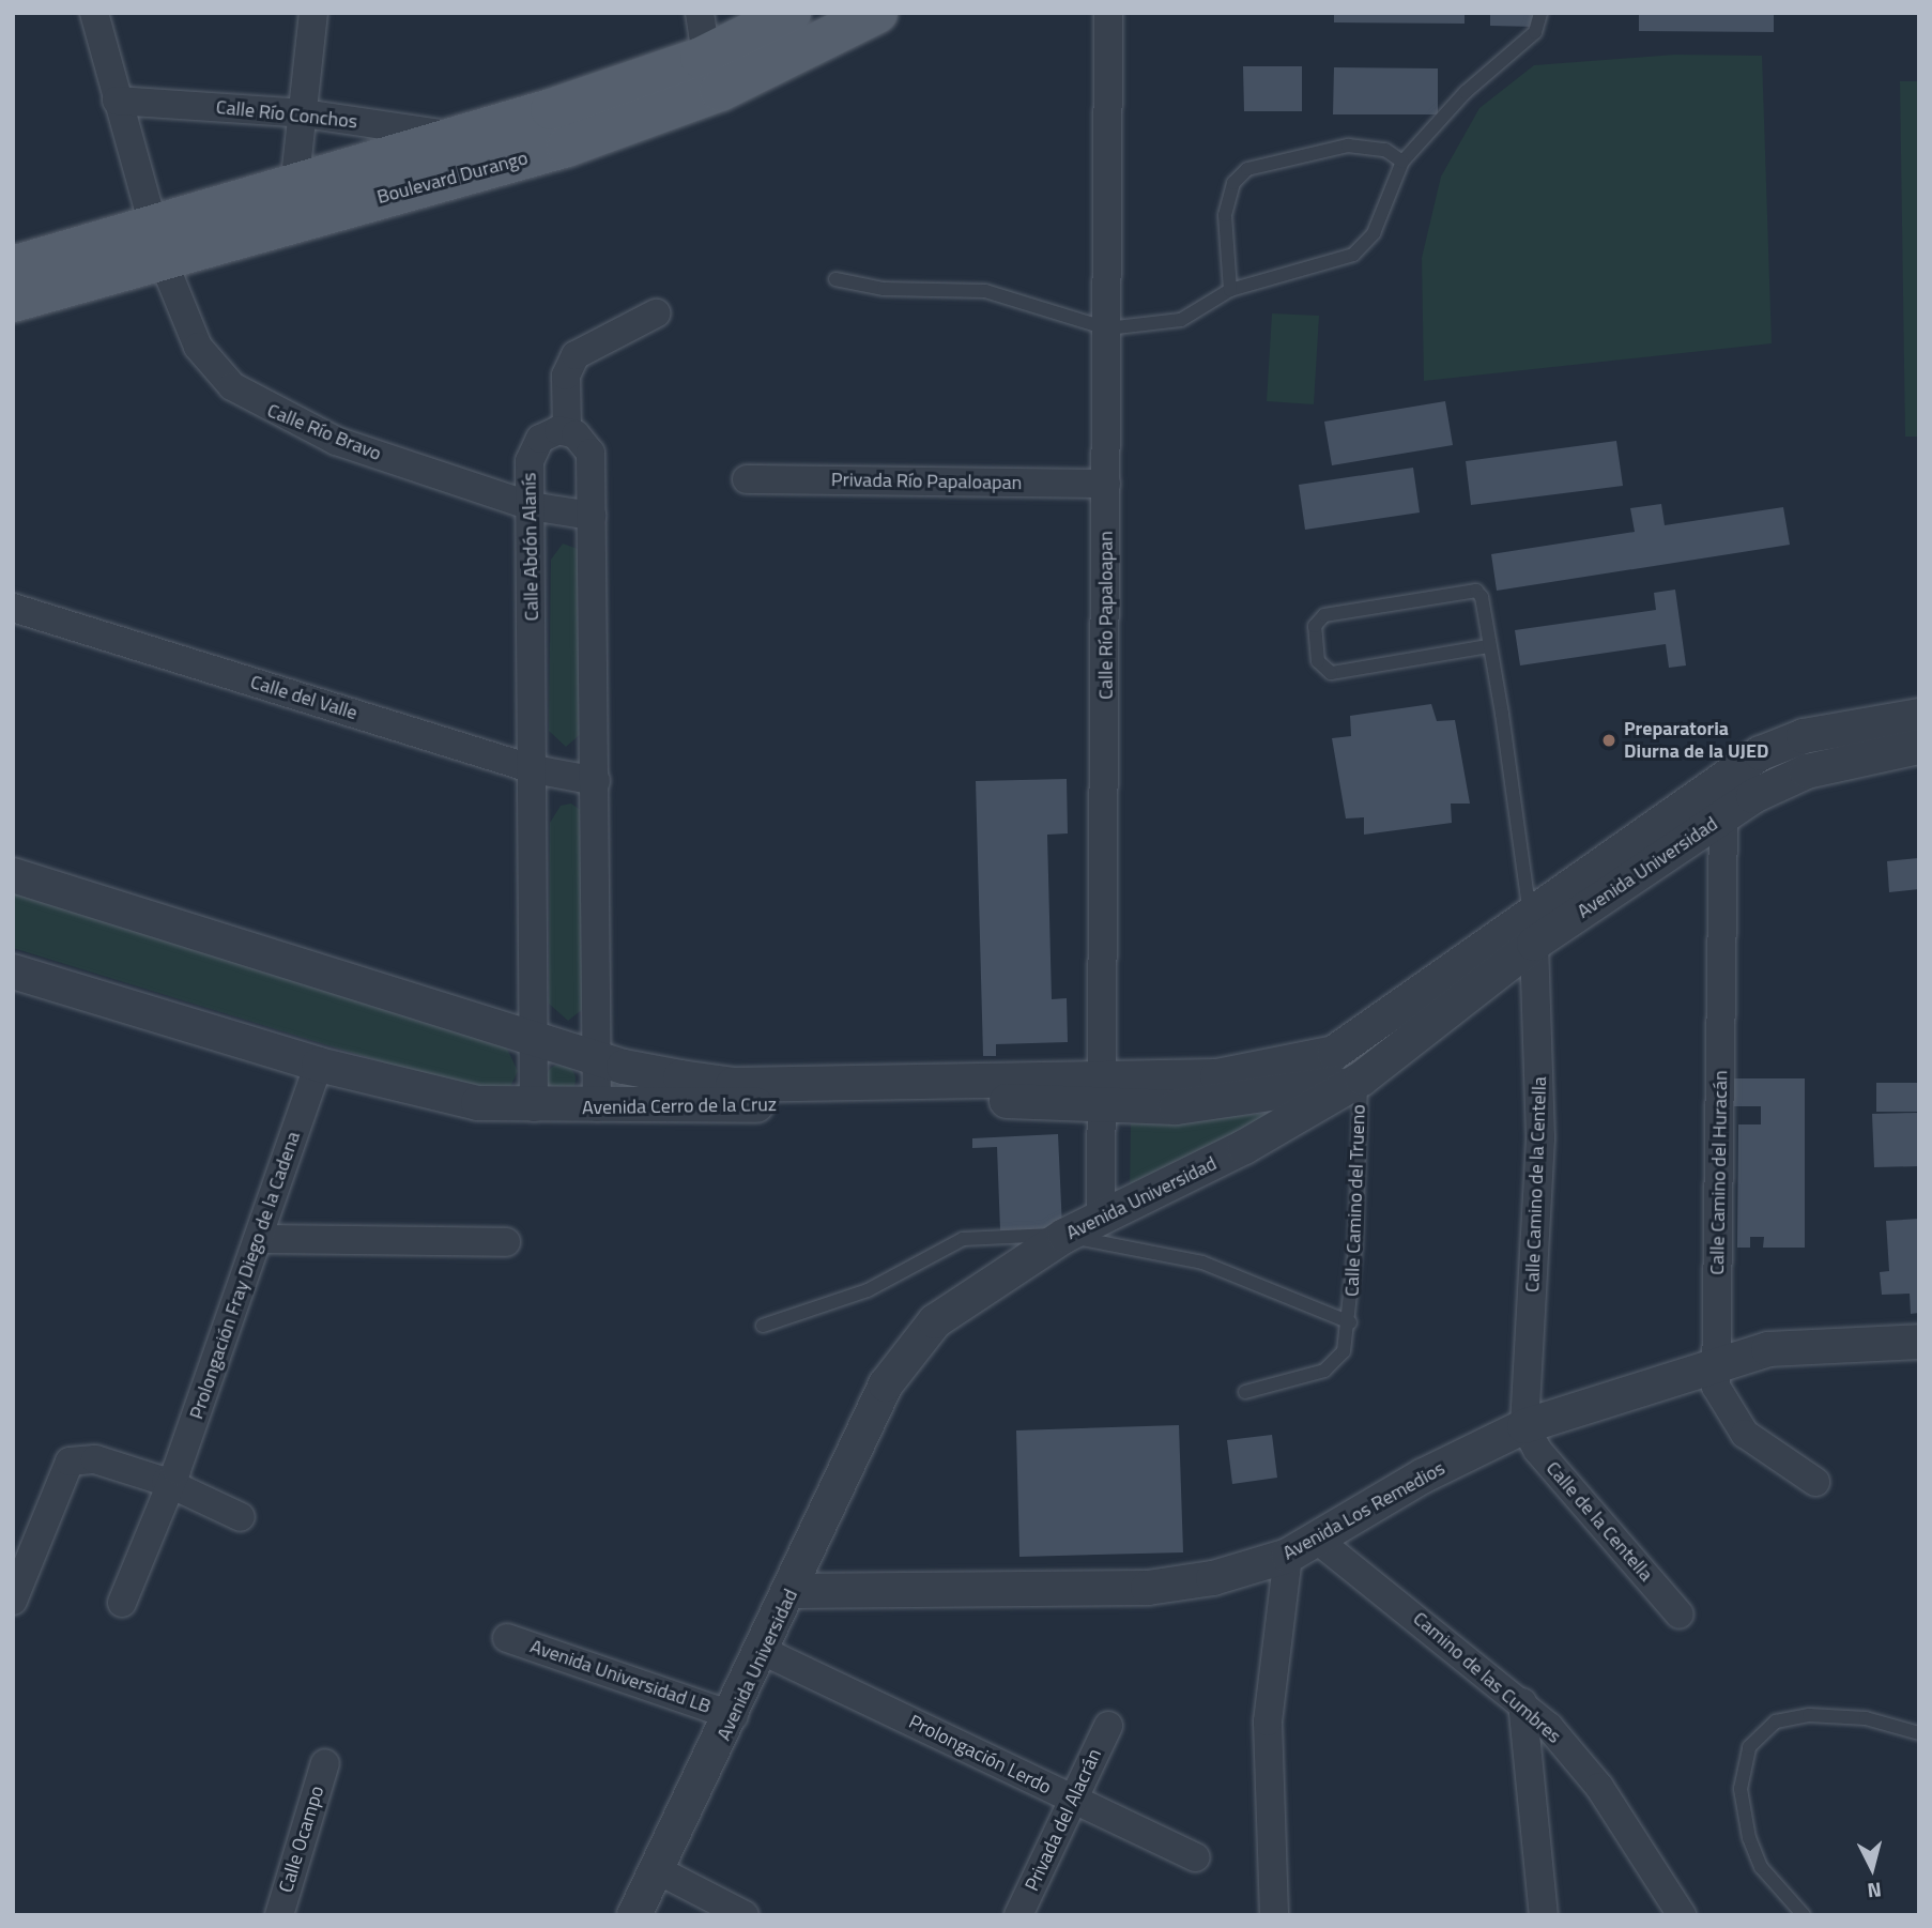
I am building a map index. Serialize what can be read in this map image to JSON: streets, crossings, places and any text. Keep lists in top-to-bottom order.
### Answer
{
  "streets": {
    "main road": ["Boulevard Durango"],
    "street": [
      "Calle Río Conchos",
      "Calle Río Bravo",
      "Privada Río Papaloapan",
      "Calle Abdón Alanís",
      "Calle Río Papaloapan",
      "Calle del Valle",
      "Avenida Universidad",
      "Avenida Cerro de la Cruz",
      "Calle Camino del Huracán",
      "Calle Camino de la Centella",
      "Prolongación Fray Diego de la Cadena",
      "Avenida Los Remedios",
      "Calle de la Centella",
      "Avenida Universidad LB",
      "Camino de las Cumbres",
      "Prolongación Lerdo",
      "Privada del Alacrán",
      "Calle Ocampo"
    ],
    "lane": ["Calle Camino del Trueno"]
  },
  "crossings": [
    ["Calle Río Conchos", "Boulevard Durango"],
    ["Calle Río Conchos", "Calle Río Bravo"],
    ["Boulevard Durango", "Calle Río Bravo"],
    ["Calle Río Bravo", "Calle Abdón Alanís"],
    ["Privada Río Papaloapan", "Calle Río Papaloapan"],
    ["Calle Abdón Alanís", "Calle del Valle"],
    ["Calle Abdón Alanís", "Avenida Cerro de la Cruz"],
    ["Calle Río Papaloapan", "Avenida Universidad"],
    ["Calle Río Papaloapan", "Avenida Cerro de la Cruz"],
    ["Avenida Universidad", "Avenida Cerro de la Cruz"],
    ["Avenida Universidad", "Calle Camino del Huracán"],
    ["Avenida Universidad", "Calle Camino de la Centella"],
    ["Avenida Universidad", "Calle Camino del Trueno"],
    ["Avenida Universidad", "Avenida Los Remedios"],
    ["Avenida Universidad", "Avenida Universidad LB"],
    ["Avenida Universidad", "Prolongación Lerdo"],
    ["Avenida Cerro de la Cruz", "Calle Camino del Trueno"],
    ["Avenida Cerro de la Cruz", "Prolongación Fray Diego de la Cadena"],
    ["Calle Camino del Huracán", "Avenida Los Remedios"],
    ["Calle Camino de la Centella", "Avenida Los Remedios"],
    ["Calle Camino de la Centella", "Calle de la Centella"],
    ["Avenida Los Remedios", "Calle de la Centella"],
    ["Avenida Los Remedios", "Camino de las Cumbres"],
    ["Prolongación Lerdo", "Privada del Alacrán"]
  ],
  "places": ["Preparatoria Diurna de la UJED"],
  "north": "bottom"
}
